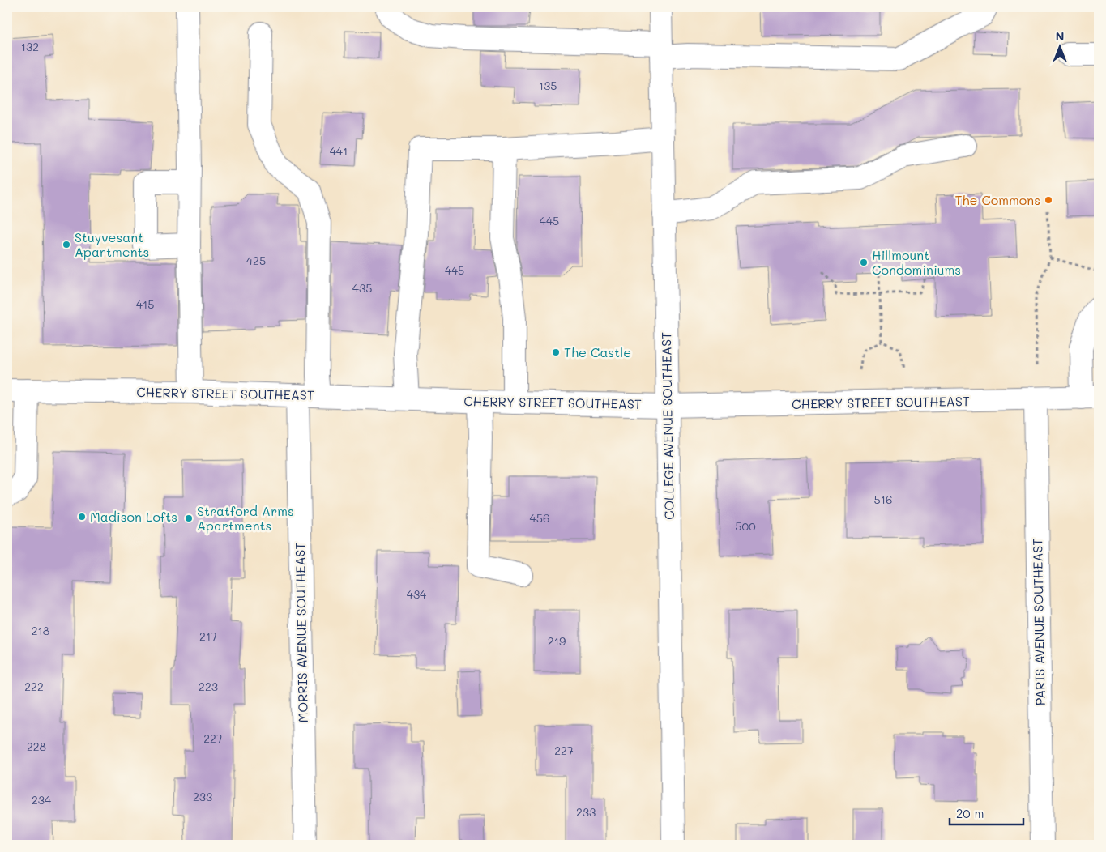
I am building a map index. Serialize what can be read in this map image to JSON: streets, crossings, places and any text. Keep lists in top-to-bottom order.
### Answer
{
  "streets": {
    "street": [
      "CHERRY STREET SOUTHEAST",
      "COLLEGE AVENUE SOUTHEAST",
      "PARIS AVENUE SOUTHEAST",
      "MORRIS AVENUE SOUTHEAST"
    ]
  },
  "crossings": [
    ["CHERRY STREET SOUTHEAST", "COLLEGE AVENUE SOUTHEAST"],
    ["CHERRY STREET SOUTHEAST", "PARIS AVENUE SOUTHEAST"],
    ["CHERRY STREET SOUTHEAST", "MORRIS AVENUE SOUTHEAST"]
  ],
  "places": [
    "The Commons",
    "Stuyvesant Apartments",
    "Hillmount Condominiums",
    "The Castle",
    "Madison Lofts",
    "Stratford Arms Apartments"
  ],
  "house_numbers": [
    "132",
    "135",
    "441",
    "445",
    "425",
    "445",
    "435",
    "415",
    "516",
    "456",
    "500",
    "434",
    "218",
    "217",
    "219",
    "222",
    "223",
    "227",
    "228",
    "227",
    "233",
    "234",
    "233"
  ],
  "scale_bar": "20 m",
  "north": "top"
}
